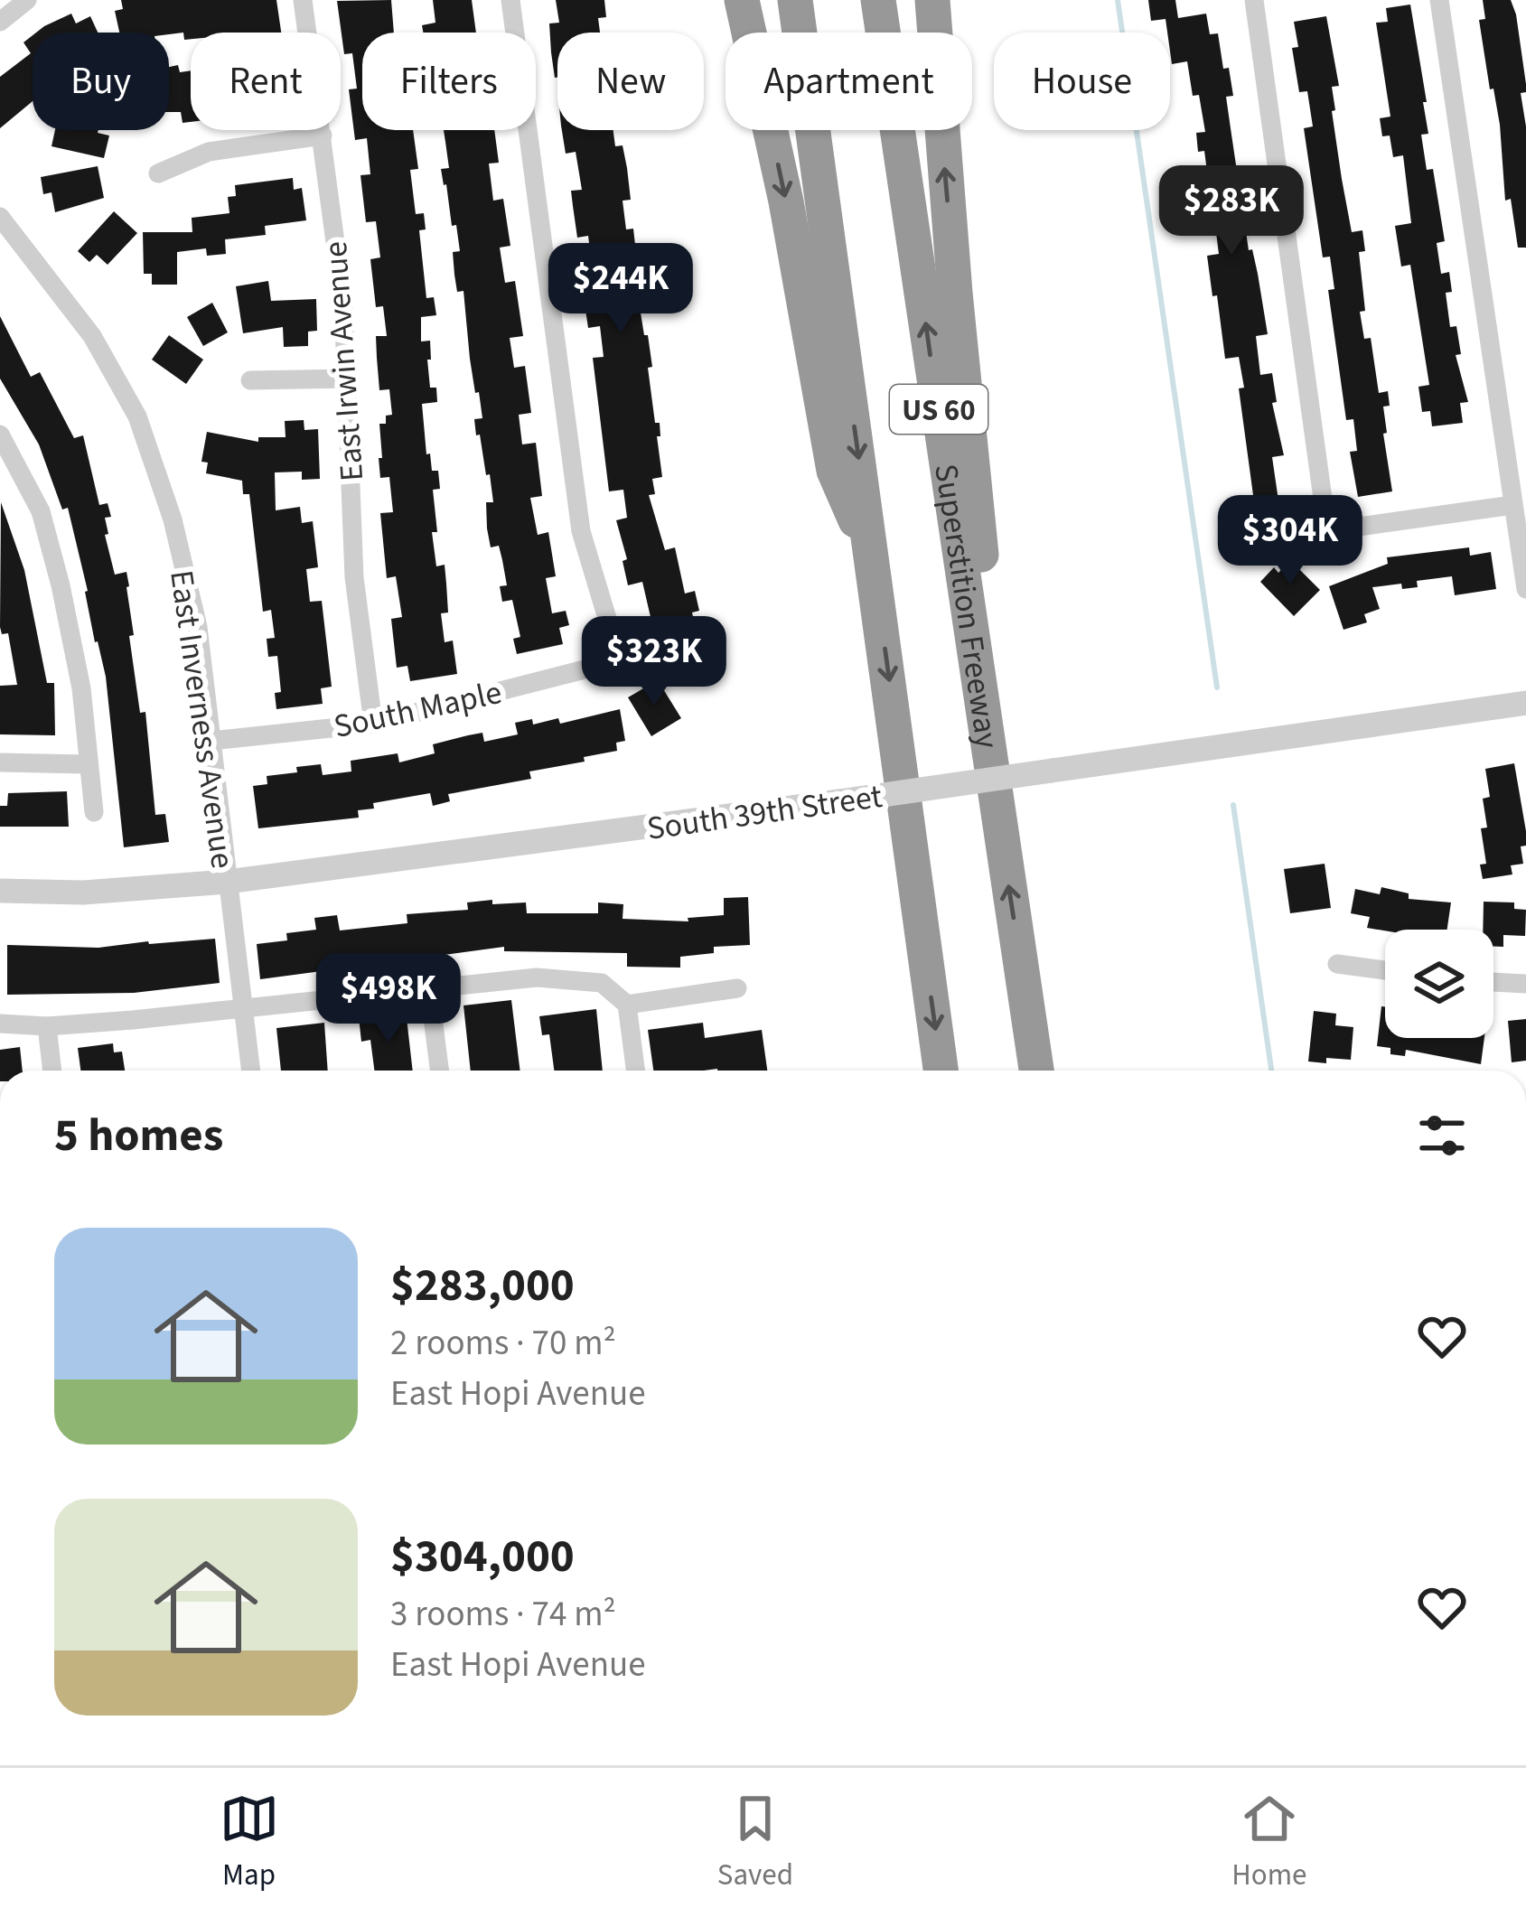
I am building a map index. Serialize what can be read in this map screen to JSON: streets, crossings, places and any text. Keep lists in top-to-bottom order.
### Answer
{
  "streets": {
    "highway": ["US 60", "Superstition Freeway"],
    "street": [
      "East Irwin Avenue",
      "South Maple",
      "East Inverness Avenue",
      "South 39th Street"
    ]
  },
  "crossings": [
    ["East Irwin Avenue", "South Maple"],
    ["South Maple", "East Inverness Avenue"],
    ["East Inverness Avenue", "South 39th Street"]
  ],
  "page": {
    "chip": [
      "Buy",
      "Rent",
      "Filters",
      "New",
      "Apartment",
      "House"
    ],
    "price": [
      "$283K",
      "$244K",
      "$304K",
      "$323K",
      "$498K"
    ],
    "heading": "5 homes",
    "list": [
      {
        "name": "$283,000",
        "note": "2 rooms · 70 m² · East Hopi Avenue"
      },
      {
        "name": "$304,000",
        "note": "3 rooms · 74 m² · East Hopi Avenue"
      }
    ],
    "tabs": ["Map", "Saved", "Home"]
  }
}
